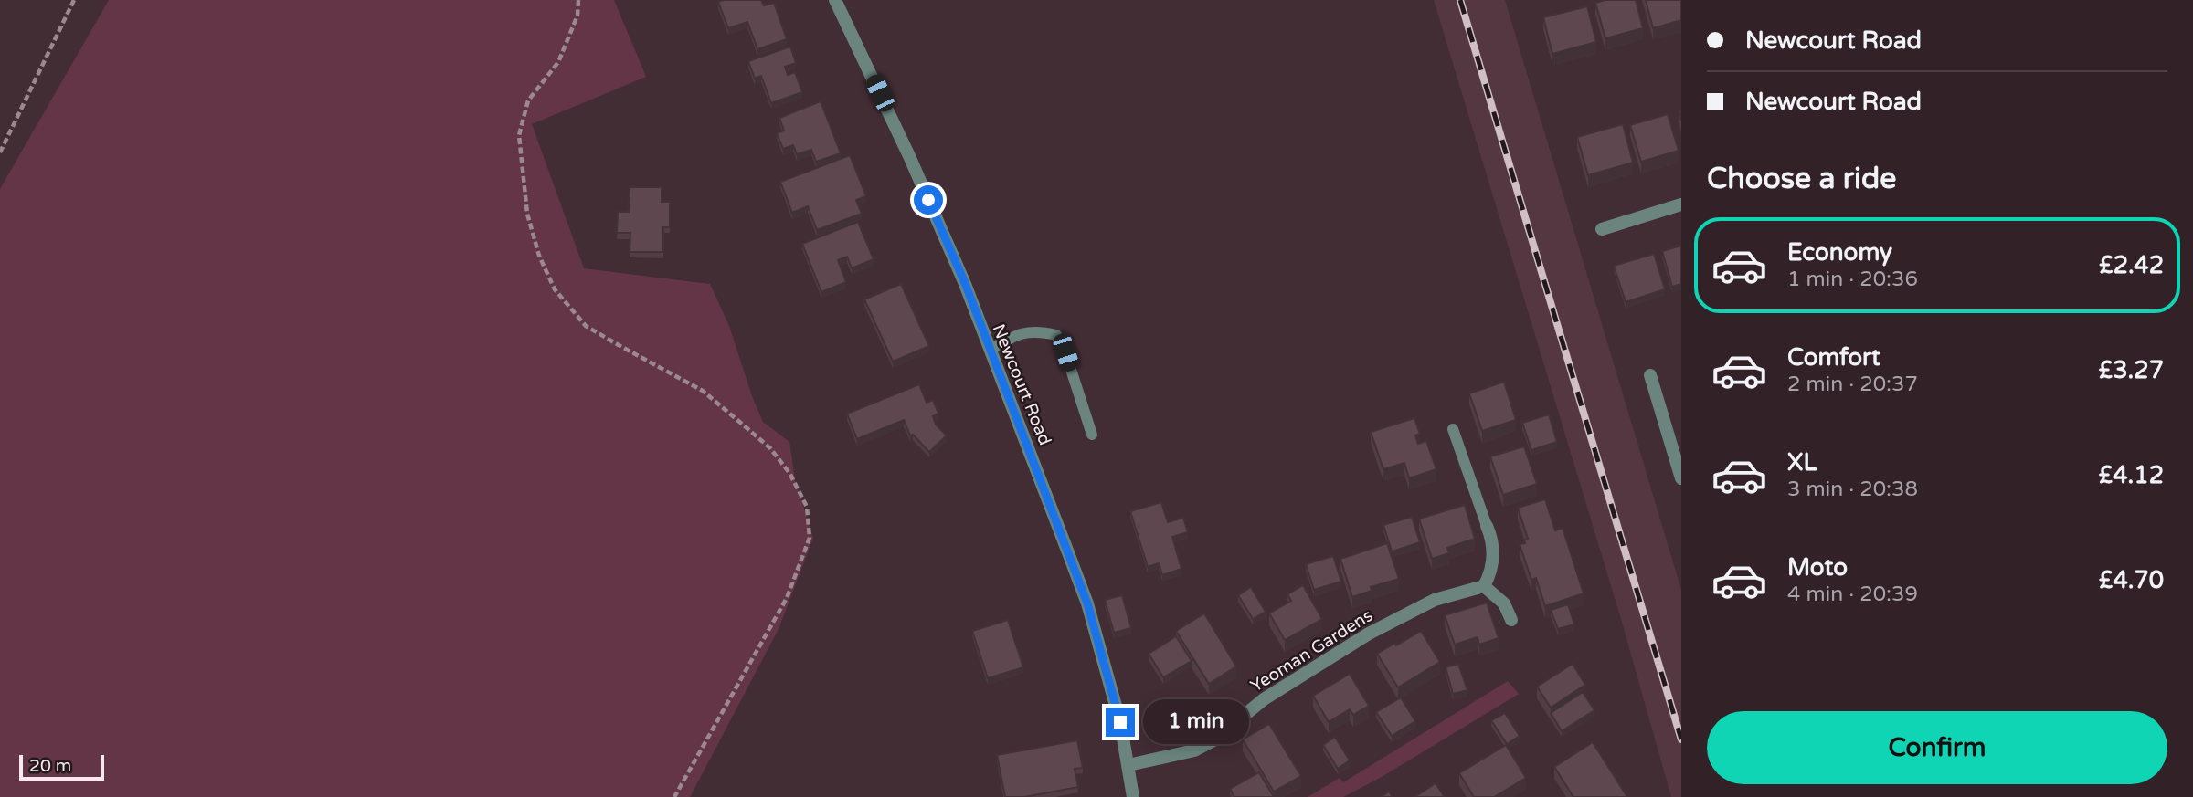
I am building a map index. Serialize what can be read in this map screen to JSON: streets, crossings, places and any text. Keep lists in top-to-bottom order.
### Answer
{
  "streets": {
    "street": ["Newcourt Road", "Yeoman Gardens"]
  },
  "crossings": [
    ["Newcourt Road", "Yeoman Gardens"]
  ],
  "scale_bar": "20 m",
  "page": {
    "banner": ["Newcourt Road", "Newcourt Road"],
    "heading": "Choose a ride",
    "list": [
      {
        "name": "Economy",
        "note": "1 min · 20:36",
        "value": "£2.42"
      },
      {
        "name": "Comfort",
        "note": "2 min · 20:37",
        "value": "£3.27"
      },
      {
        "name": "XL",
        "note": "3 min · 20:38",
        "value": "£4.12"
      },
      {
        "name": "Moto",
        "note": "4 min · 20:39",
        "value": "£4.70"
      }
    ],
    "buttons": "Confirm",
    "bubble": "1 min",
    "scale": "20 m"
  }
}
